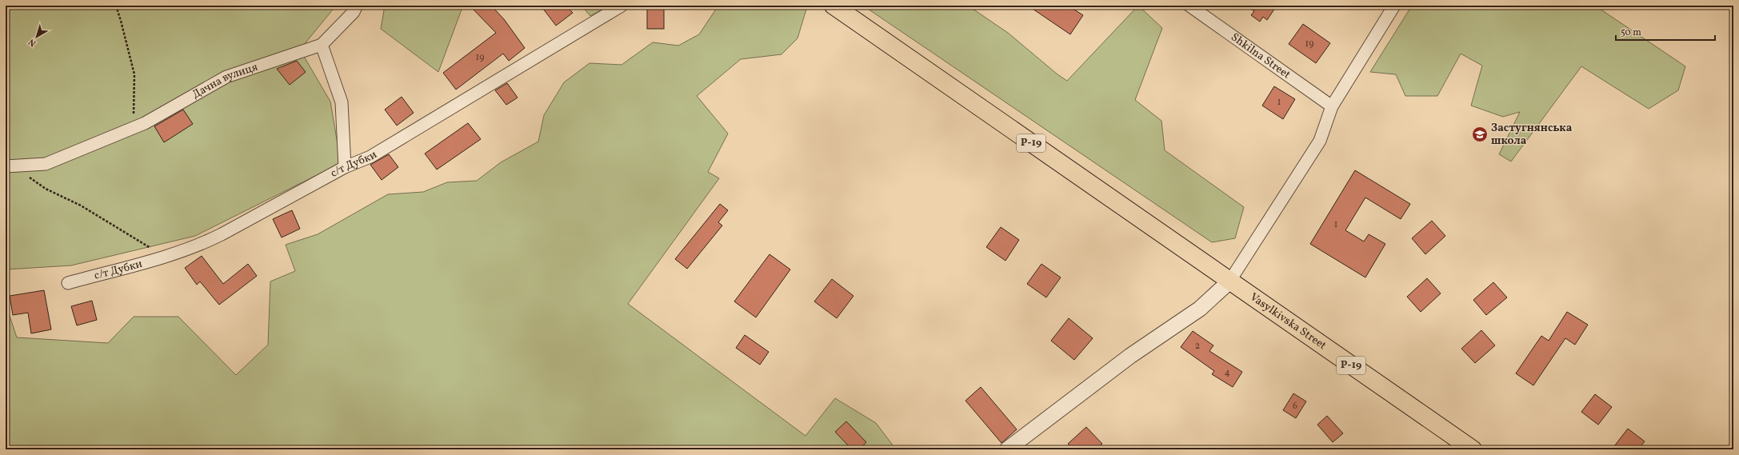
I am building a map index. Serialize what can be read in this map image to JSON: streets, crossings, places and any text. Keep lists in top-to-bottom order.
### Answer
{
  "streets": {
    "main road": ["Р-19", "Vasylkivska Street"],
    "street": ["Shkilna Street", "Дачна вулиця", "с/т Дубки"]
  },
  "crossings": [
    ["Р-19", "Vasylkivska Street"]
  ],
  "places": {
    "school or university": ["Застугнянська школа"]
  },
  "house_numbers": [
    "19",
    "19",
    "1",
    "1",
    "2",
    "4",
    "6"
  ],
  "scale_bar": "50 m",
  "north": "bottom left"
}
